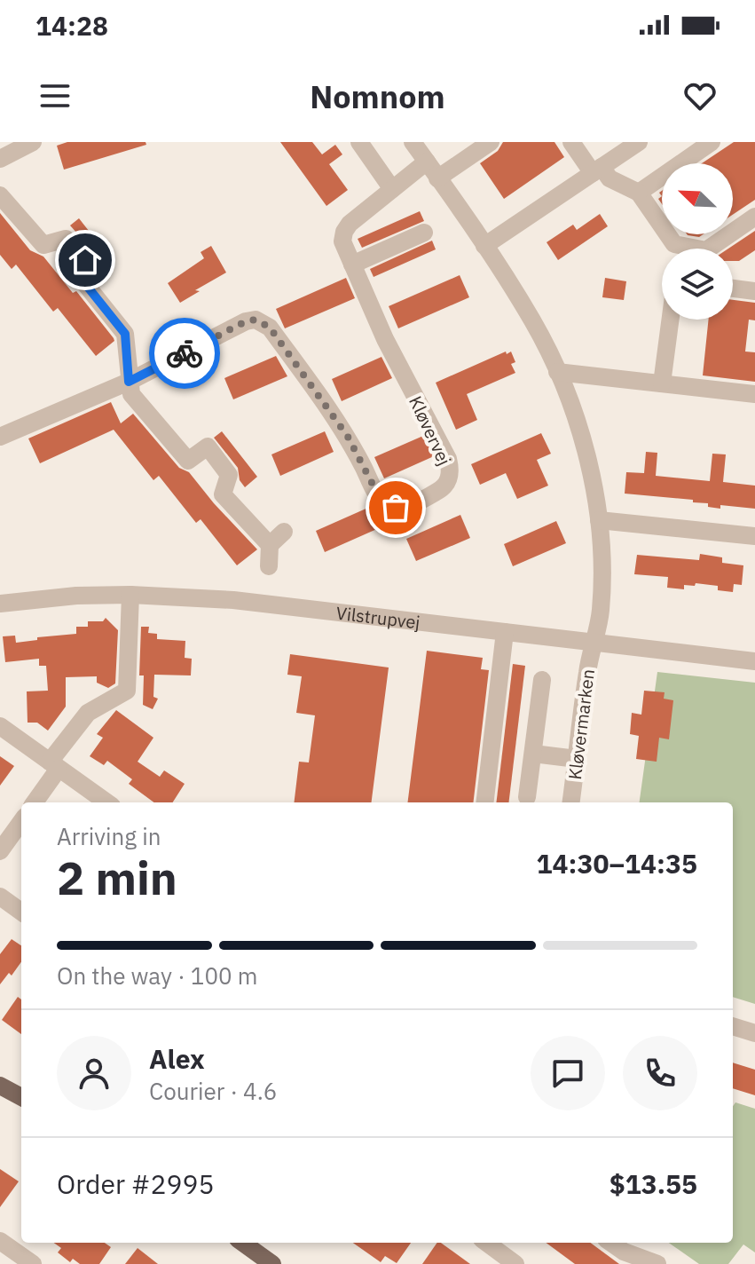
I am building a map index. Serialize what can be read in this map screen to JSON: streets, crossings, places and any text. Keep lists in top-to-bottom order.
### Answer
{
  "streets": {
    "street": ["Kløvervej", "Vilstrupvej", "Kløvermarken"]
  },
  "crossings": [
    ["Kløvervej", "Vilstrupvej"],
    ["Kløvervej", "Kløvermarken"],
    ["Vilstrupvej", "Kløvermarken"]
  ],
  "north": "top left",
  "page": {
    "status": "14:28",
    "header": "Nomnom",
    "heading": ["2 min", "Arriving in", "14:30–14:35"],
    "panel": [
      "Alex",
      "Courier · 4.6",
      "Order #2995",
      "$13.55"
    ],
    "bar": "On the way · 100 m"
  }
}
